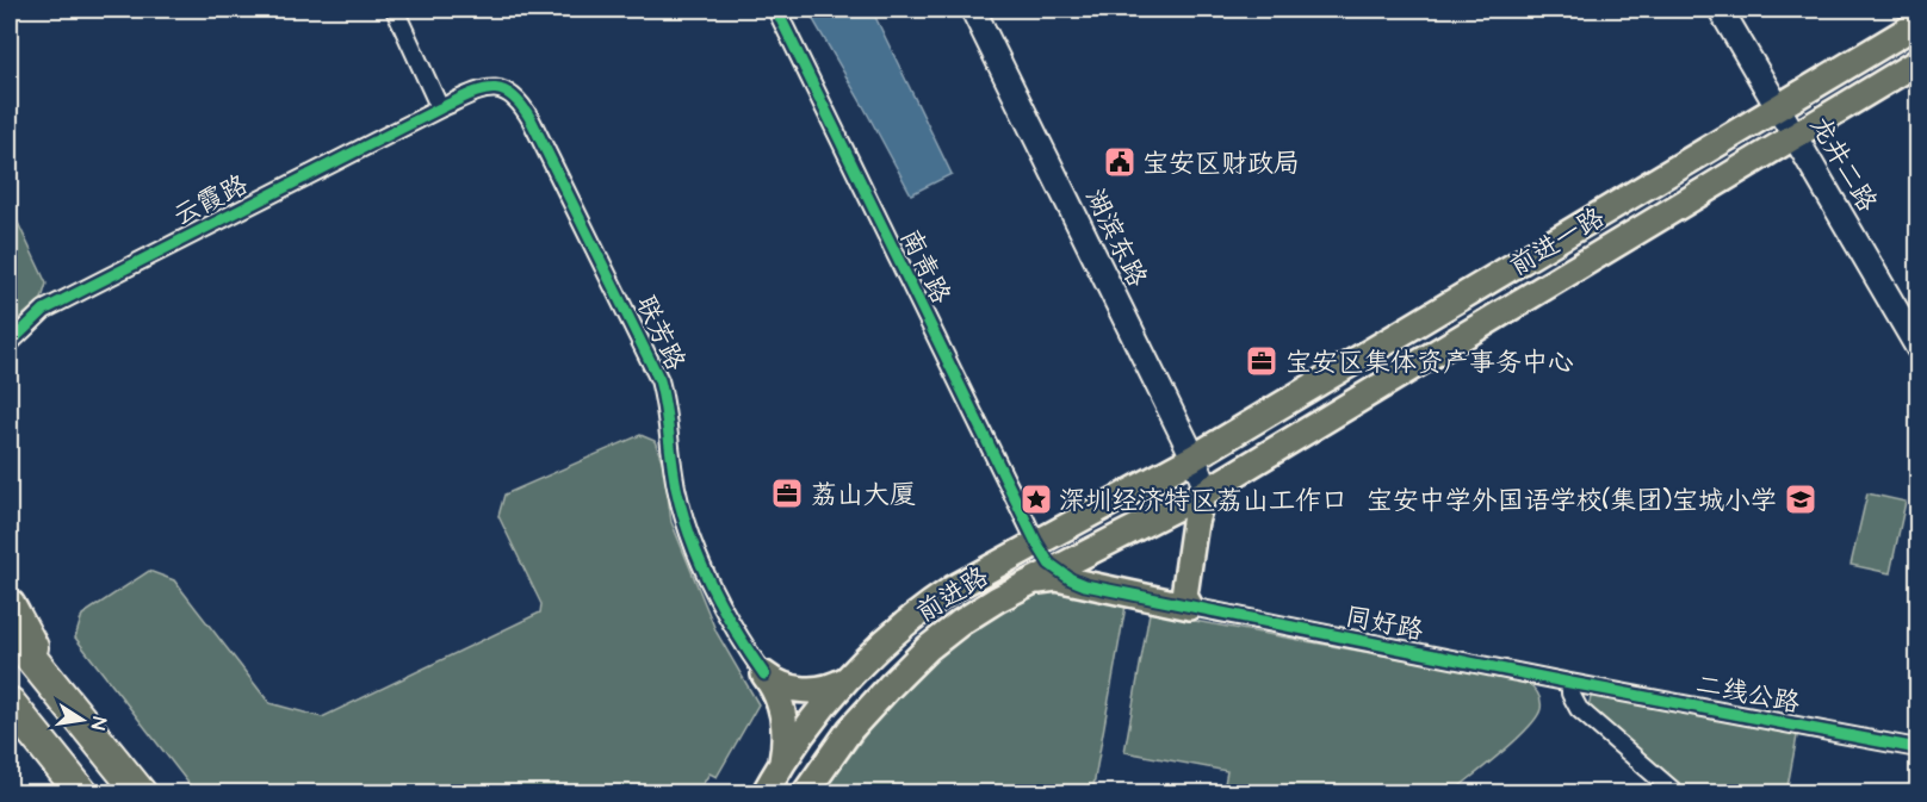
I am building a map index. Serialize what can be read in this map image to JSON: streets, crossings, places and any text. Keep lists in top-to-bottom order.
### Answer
{
  "streets": {
    "main road": [
      "龙井二路",
      "湖滨东路",
      "前进一路",
      "前进路"
    ],
    "street": [
      "云霞路",
      "南青路",
      "联芳路",
      "同好路",
      "二线公路"
    ]
  },
  "crossings": [
    ["龙井二路", "前进一路"],
    ["云霞路", "联芳路"],
    ["湖滨东路", "前进一路"],
    ["湖滨东路", "前进路"],
    ["前进一路", "前进路"],
    ["南青路", "前进路"],
    ["同好路", "二线公路"]
  ],
  "places": {
    "public building": ["宝安区财政局"],
    "office": ["宝安区集体资产事务中心", "荔山大厦"],
    "place": ["深圳经济特区荔山工作口"],
    "school or university": ["宝安中学外国语学校(集团)宝城小学"]
  },
  "north": "right"
}
